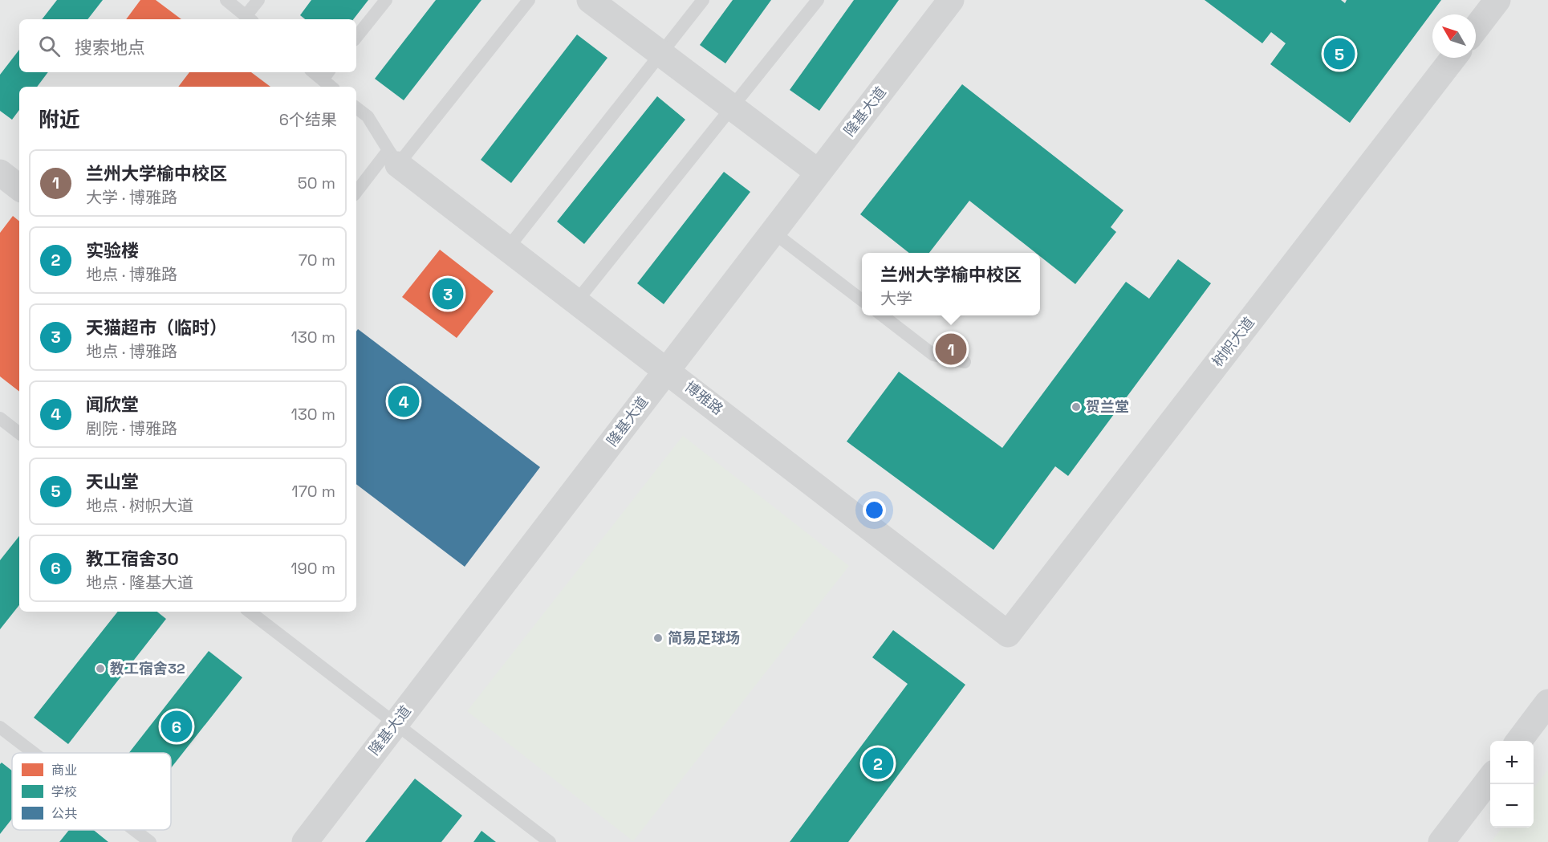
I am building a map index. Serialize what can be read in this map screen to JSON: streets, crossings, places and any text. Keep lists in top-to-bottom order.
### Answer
{
  "streets": {
    "street": ["隆基大道", "树帜大道", "博雅路"]
  },
  "crossings": [
    ["隆基大道", "博雅路"],
    ["树帜大道", "博雅路"]
  ],
  "places": ["贺兰堂", "简易足球场", "教工宿舍32"],
  "legend": ["商业", "学校", "公共"],
  "north": "top left",
  "page": {
    "search": "搜索地点",
    "pins": [
      "5",
      "3",
      "1",
      "4",
      "6",
      "2"
    ],
    "heading": ["附近", "6个结果"],
    "list": [
      {
        "mark": "1",
        "name": "兰州大学榆中校区",
        "note": "大学 · 博雅路",
        "value": "50 m"
      },
      {
        "mark": "2",
        "name": "实验楼",
        "note": "地点 · 博雅路",
        "value": "70 m"
      },
      {
        "mark": "3",
        "name": "天猫超市（临时）",
        "note": "地点 · 博雅路",
        "value": "130 m"
      },
      {
        "mark": "4",
        "name": "闻欣堂",
        "note": "剧院 · 博雅路",
        "value": "130 m"
      },
      {
        "mark": "5",
        "name": "天山堂",
        "note": "地点 · 树帜大道",
        "value": "170 m"
      },
      {
        "mark": "6",
        "name": "教工宿舍30",
        "note": "地点 · 隆基大道",
        "value": "190 m"
      }
    ],
    "popup": ["兰州大学榆中校区", "大学"],
    "map_buttons": ["+", "−"]
  }
}
